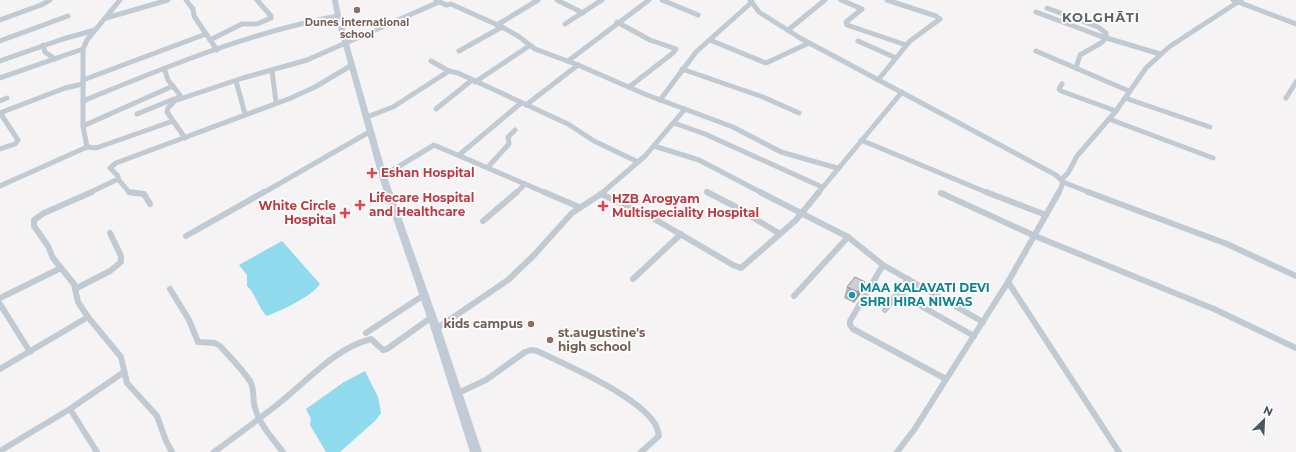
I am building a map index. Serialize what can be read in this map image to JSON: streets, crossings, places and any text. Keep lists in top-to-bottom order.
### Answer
{
  "districts": ["KOLGHĀTI"],
  "places": {
    "other": [
      "Dunes international school",
      "MAA KALAVATI DEVI SHRI HIRA NIWAS",
      "kids campus",
      "st.augustine's high school"
    ],
    "health": [
      "Eshan Hospital",
      "Lifecare Hospital and Healthcare",
      "HZB Arogyam Multispeciality Hospital",
      "White Circle Hospital"
    ]
  },
  "north": "top right"
}
